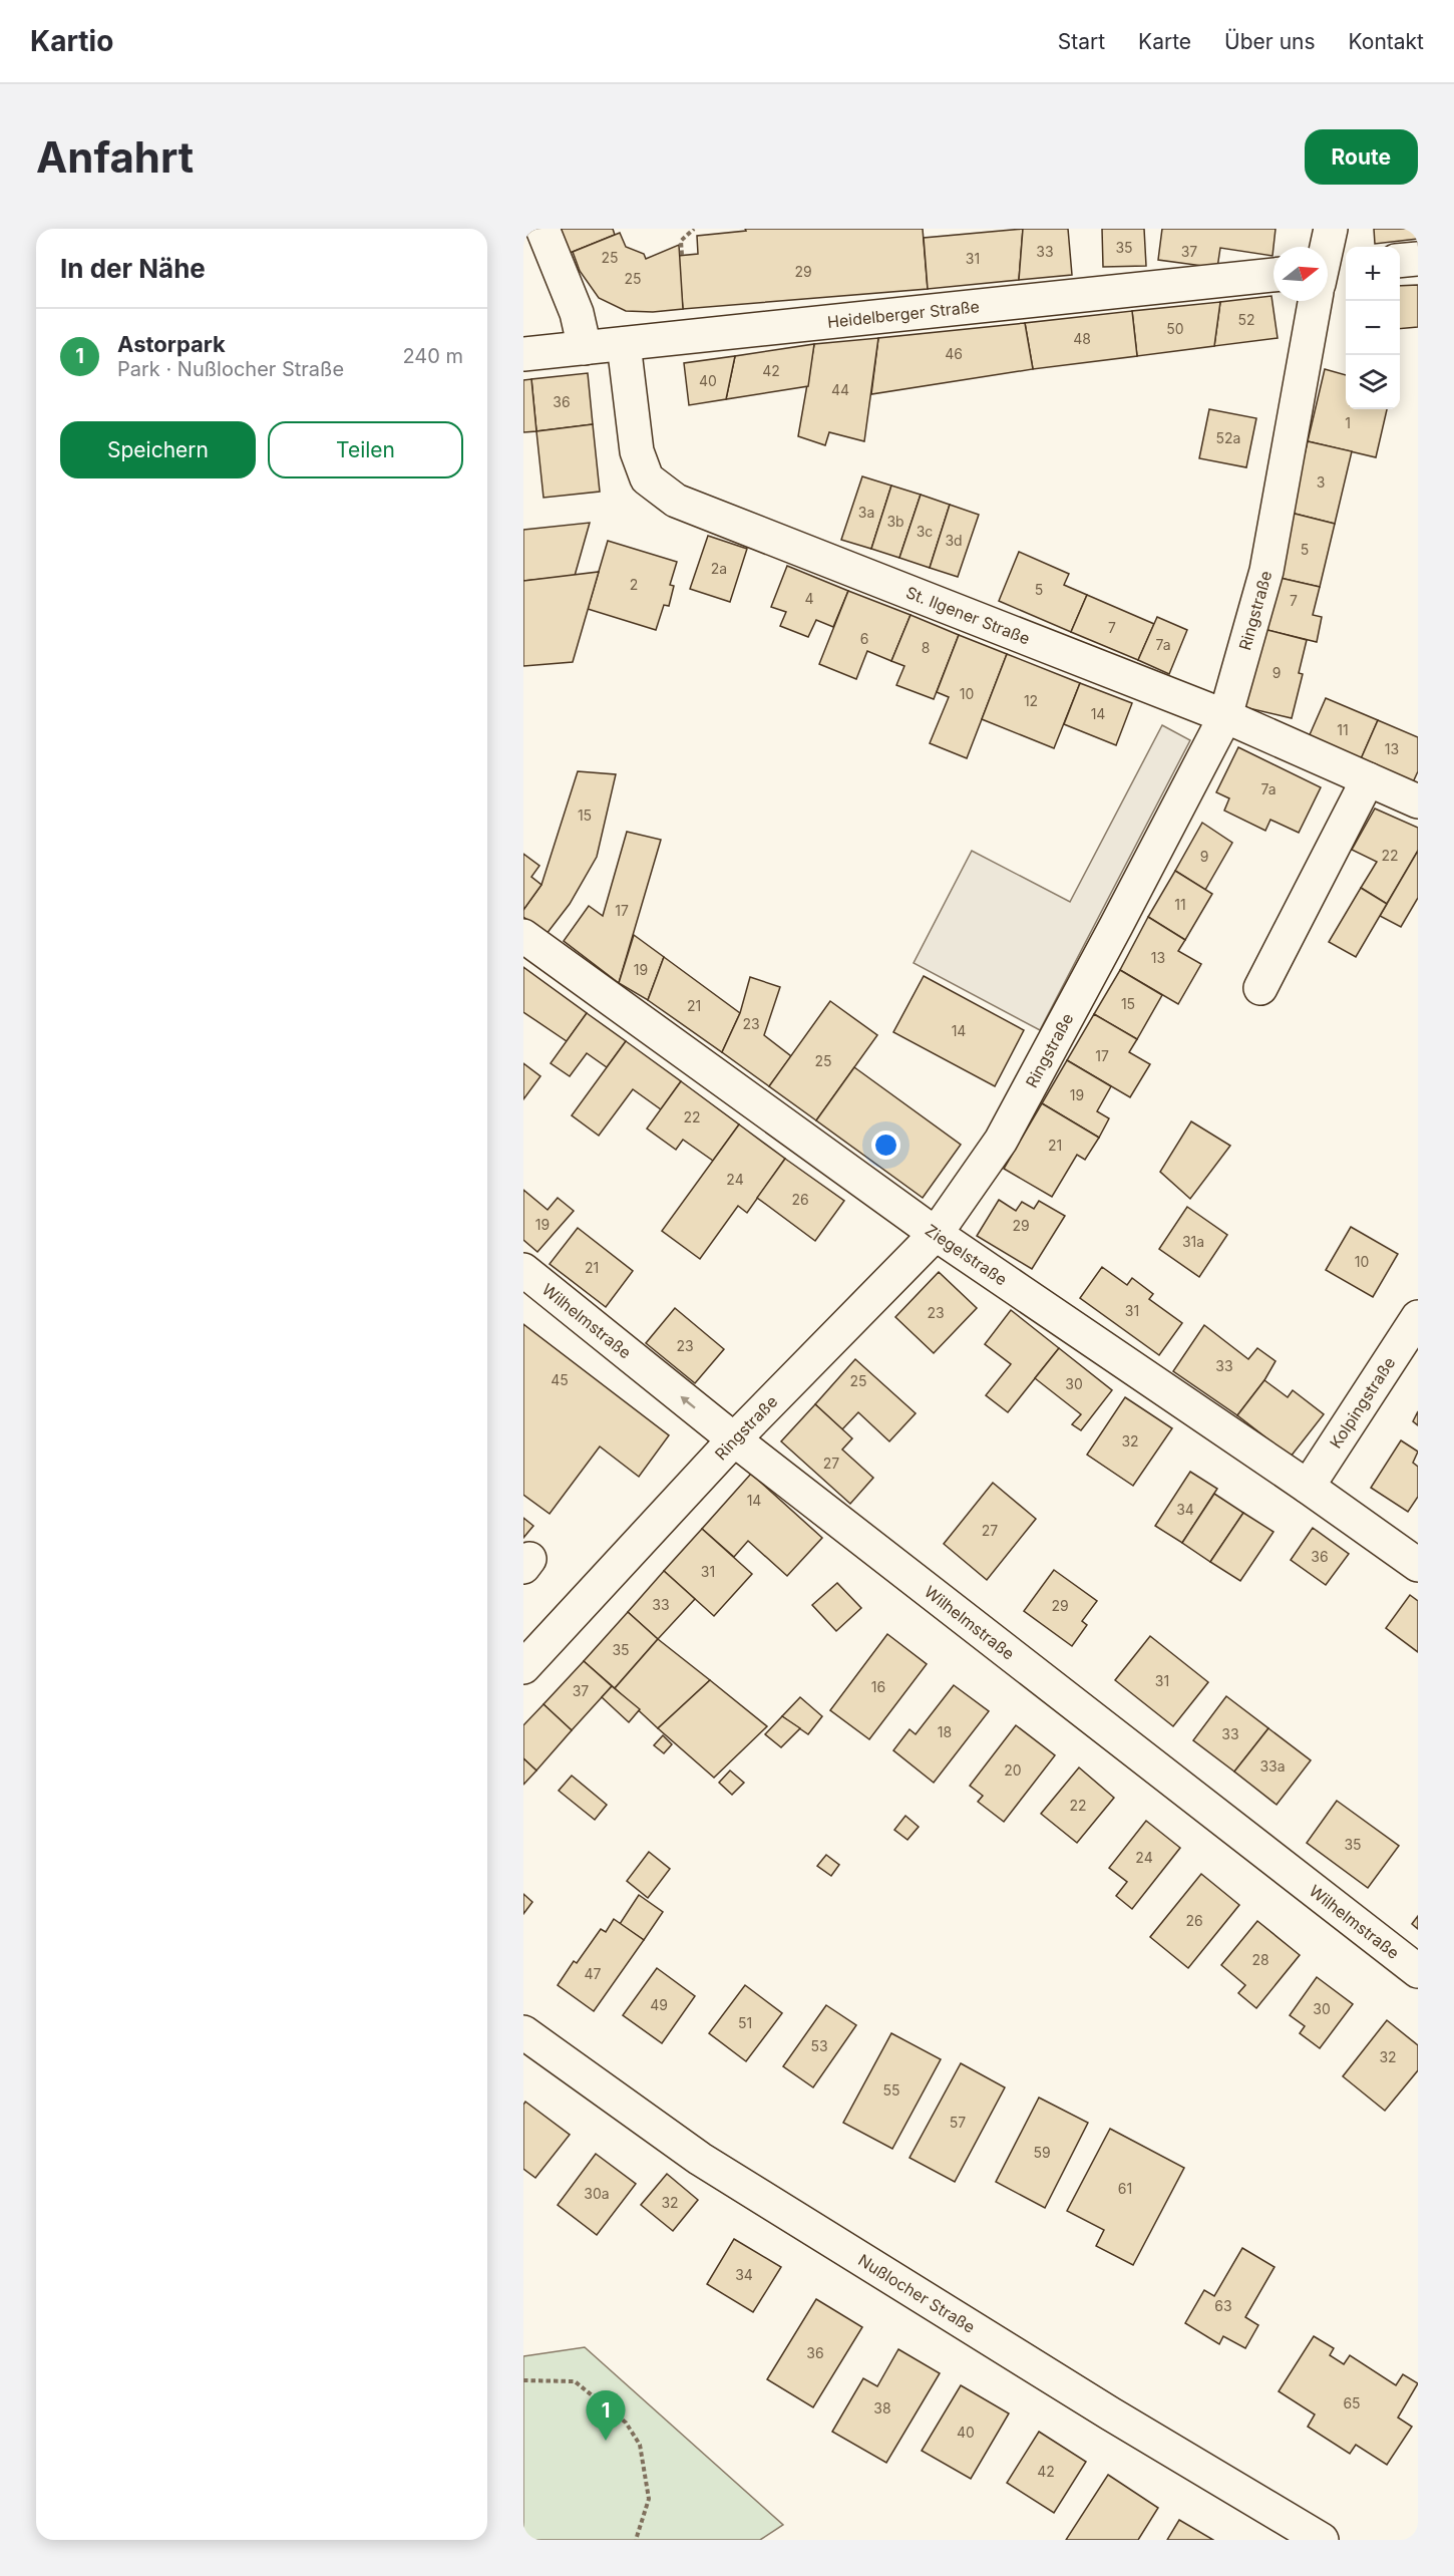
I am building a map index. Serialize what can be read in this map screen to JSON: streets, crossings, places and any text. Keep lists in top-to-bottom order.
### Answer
{
  "streets": {
    "street": [
      "Heidelberger Straße",
      "Ringstraße",
      "St. Ilgener Straße",
      "Ziegelstraße",
      "Wilhelmstraße",
      "Kolpingstraße",
      "Nußlocher Straße"
    ]
  },
  "crossings": [
    ["Heidelberger Straße", "St. Ilgener Straße"],
    ["Ringstraße", "St. Ilgener Straße"],
    ["Ringstraße", "Ziegelstraße"],
    ["Ringstraße", "Wilhelmstraße"],
    ["Ziegelstraße", "Kolpingstraße"]
  ],
  "house_numbers": [
    "35",
    "33",
    "37",
    "25",
    "31",
    "29",
    "25",
    "52",
    "50",
    "48",
    "46",
    "42",
    "40",
    "44",
    "36",
    "1",
    "52a",
    "3",
    "3a",
    "3b",
    "3c",
    "3d",
    "5",
    "2a",
    "2",
    "5",
    "4",
    "7",
    "7",
    "6",
    "7a",
    "8",
    "9",
    "10",
    "12",
    "14",
    "11",
    "13",
    "7a",
    "15",
    "22",
    "9",
    "11",
    "17",
    "13",
    "19",
    "15",
    "21",
    "23",
    "14",
    "17",
    "25",
    "19",
    "22",
    "21",
    "24",
    "26",
    "19",
    "29",
    "31a",
    "10",
    "21",
    "31",
    "23",
    "23",
    "33",
    "45",
    "25",
    "30",
    "32",
    "27",
    "14",
    "34",
    "27",
    "36",
    "31",
    "33",
    "29",
    "35",
    "31",
    "16",
    "37",
    "18",
    "33",
    "33a",
    "20",
    "22",
    "35",
    "24",
    "26",
    "28",
    "47",
    "49",
    "30",
    "51",
    "53",
    "32",
    "55",
    "57",
    "59",
    "61",
    "30a",
    "32",
    "34",
    "63",
    "36",
    "65",
    "38",
    "40",
    "42"
  ],
  "north": "right",
  "page": {
    "header": "Kartio",
    "nav": [
      "Start",
      "Karte",
      "Über uns",
      "Kontakt"
    ],
    "buttons": [
      "Route",
      ["Speichern", "Teilen"]
    ],
    "title": "Anfahrt",
    "heading": "In der Nähe",
    "map_buttons": ["+", "−"],
    "list": [
      {
        "mark": "1",
        "name": "Astorpark",
        "note": "Park · Nußlocher Straße",
        "value": "240 m"
      }
    ],
    "pins": "1"
  }
}
